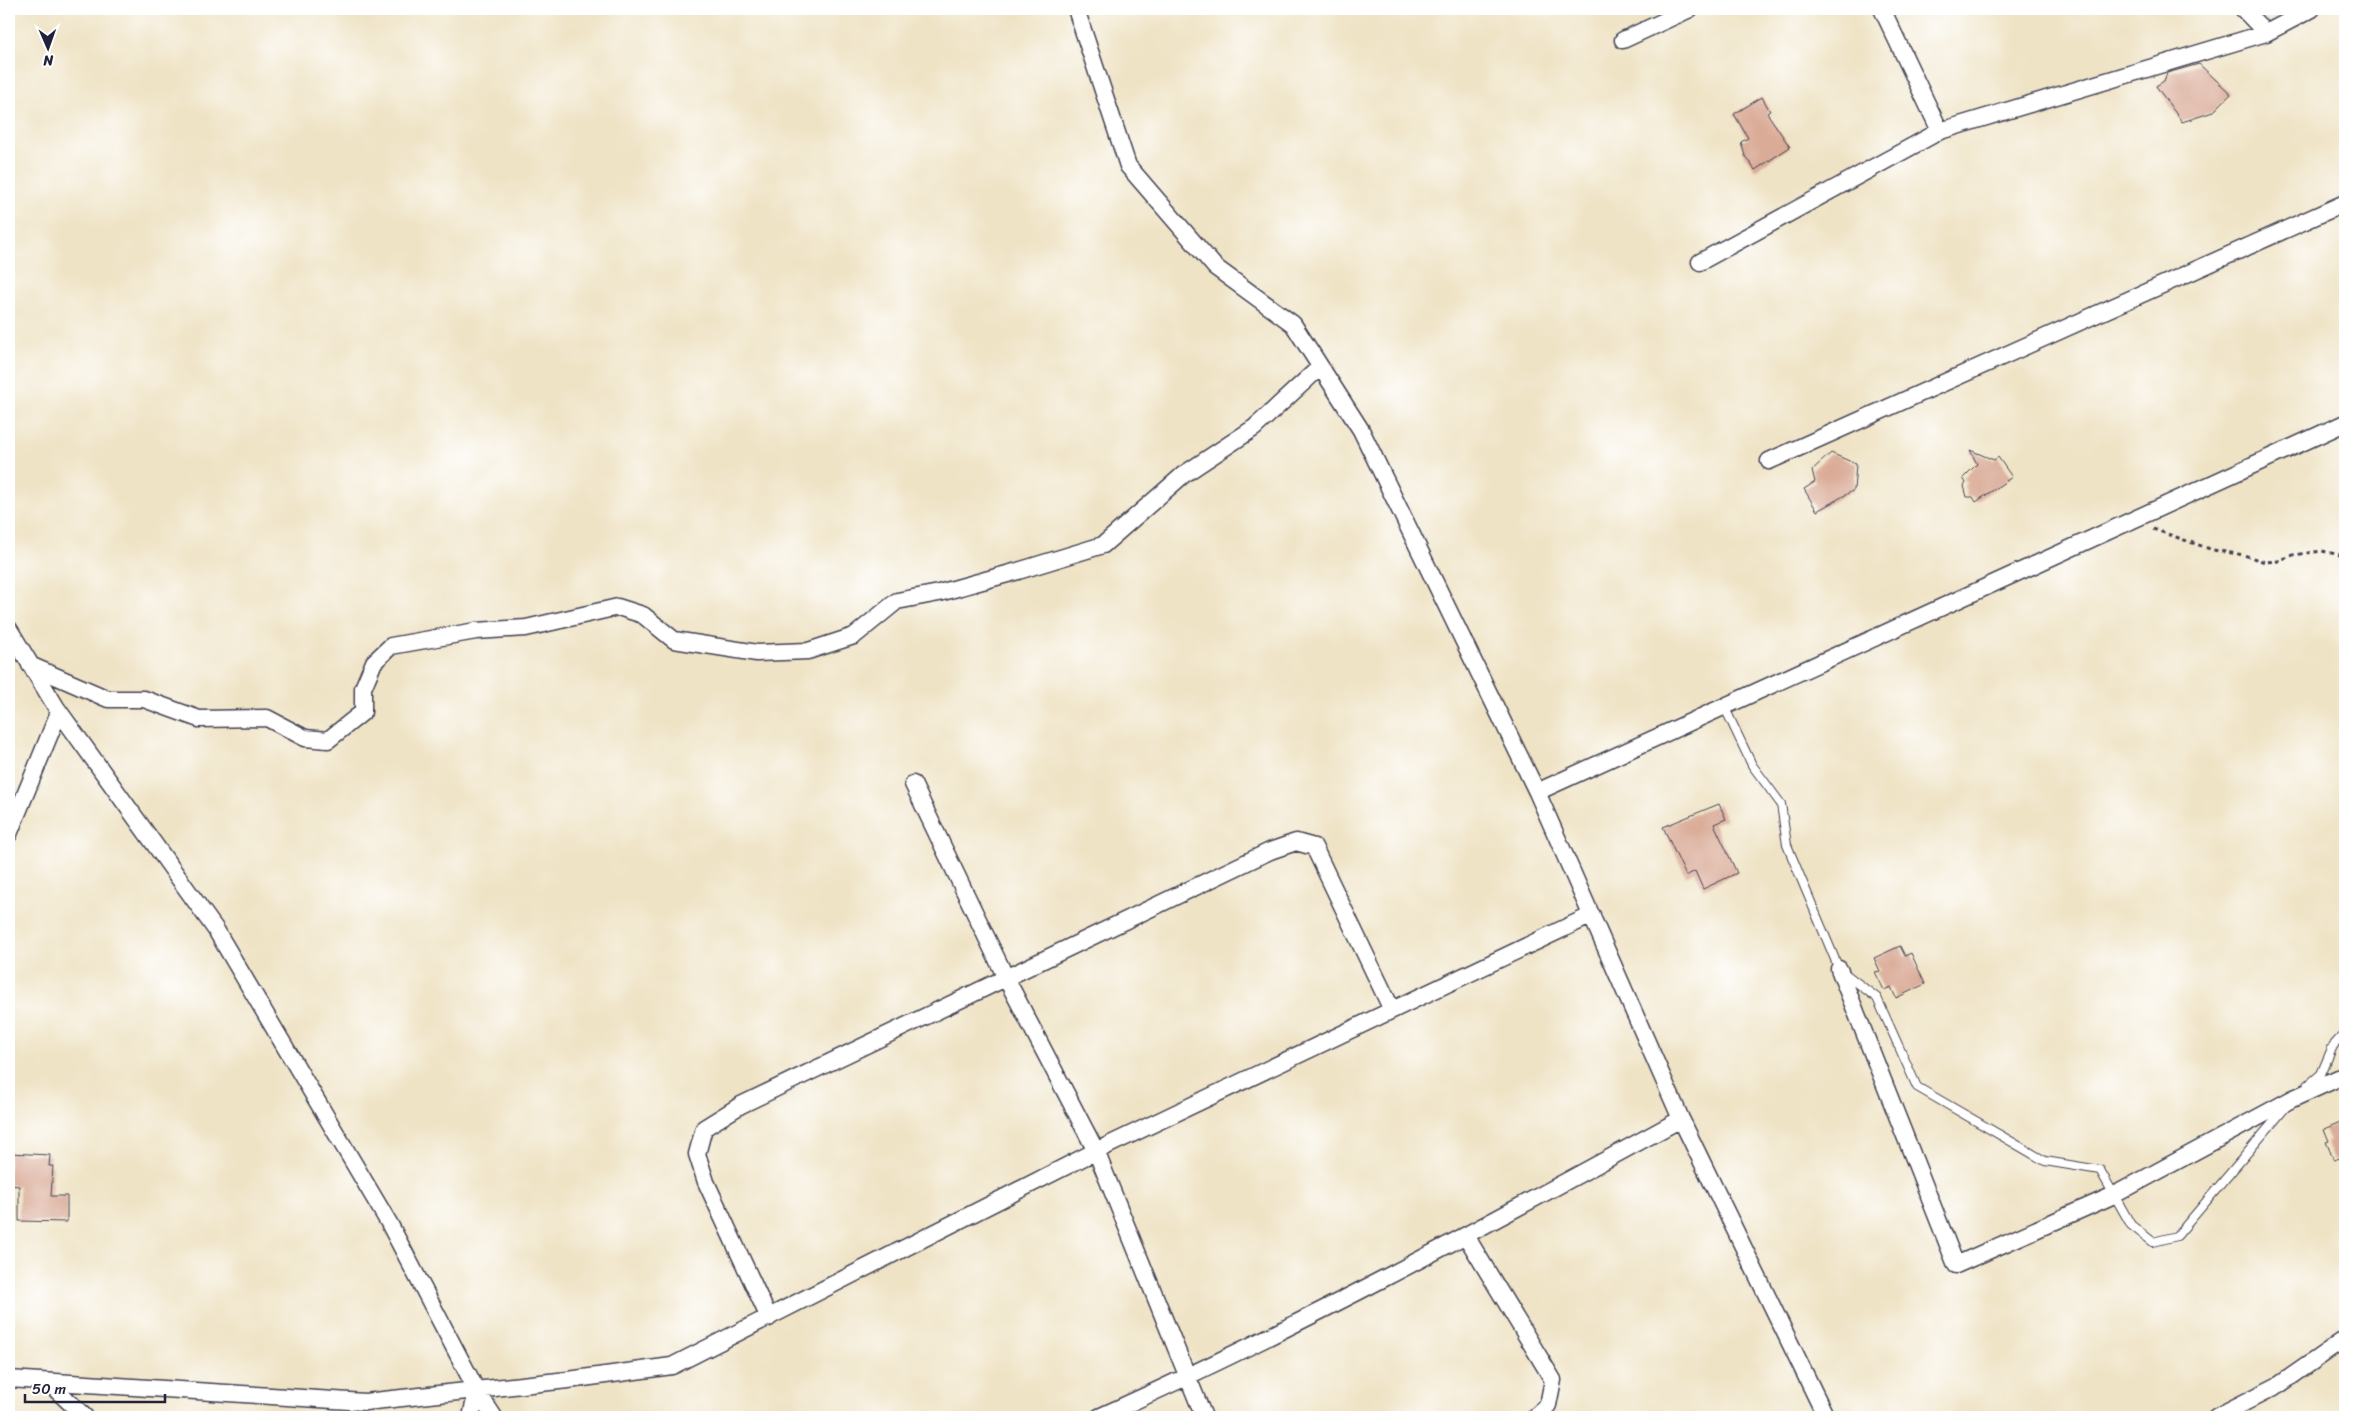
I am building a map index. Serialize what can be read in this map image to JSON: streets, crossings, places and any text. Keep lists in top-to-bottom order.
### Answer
{
  "scale_bar": "50 m",
  "north": "bottom"
}
